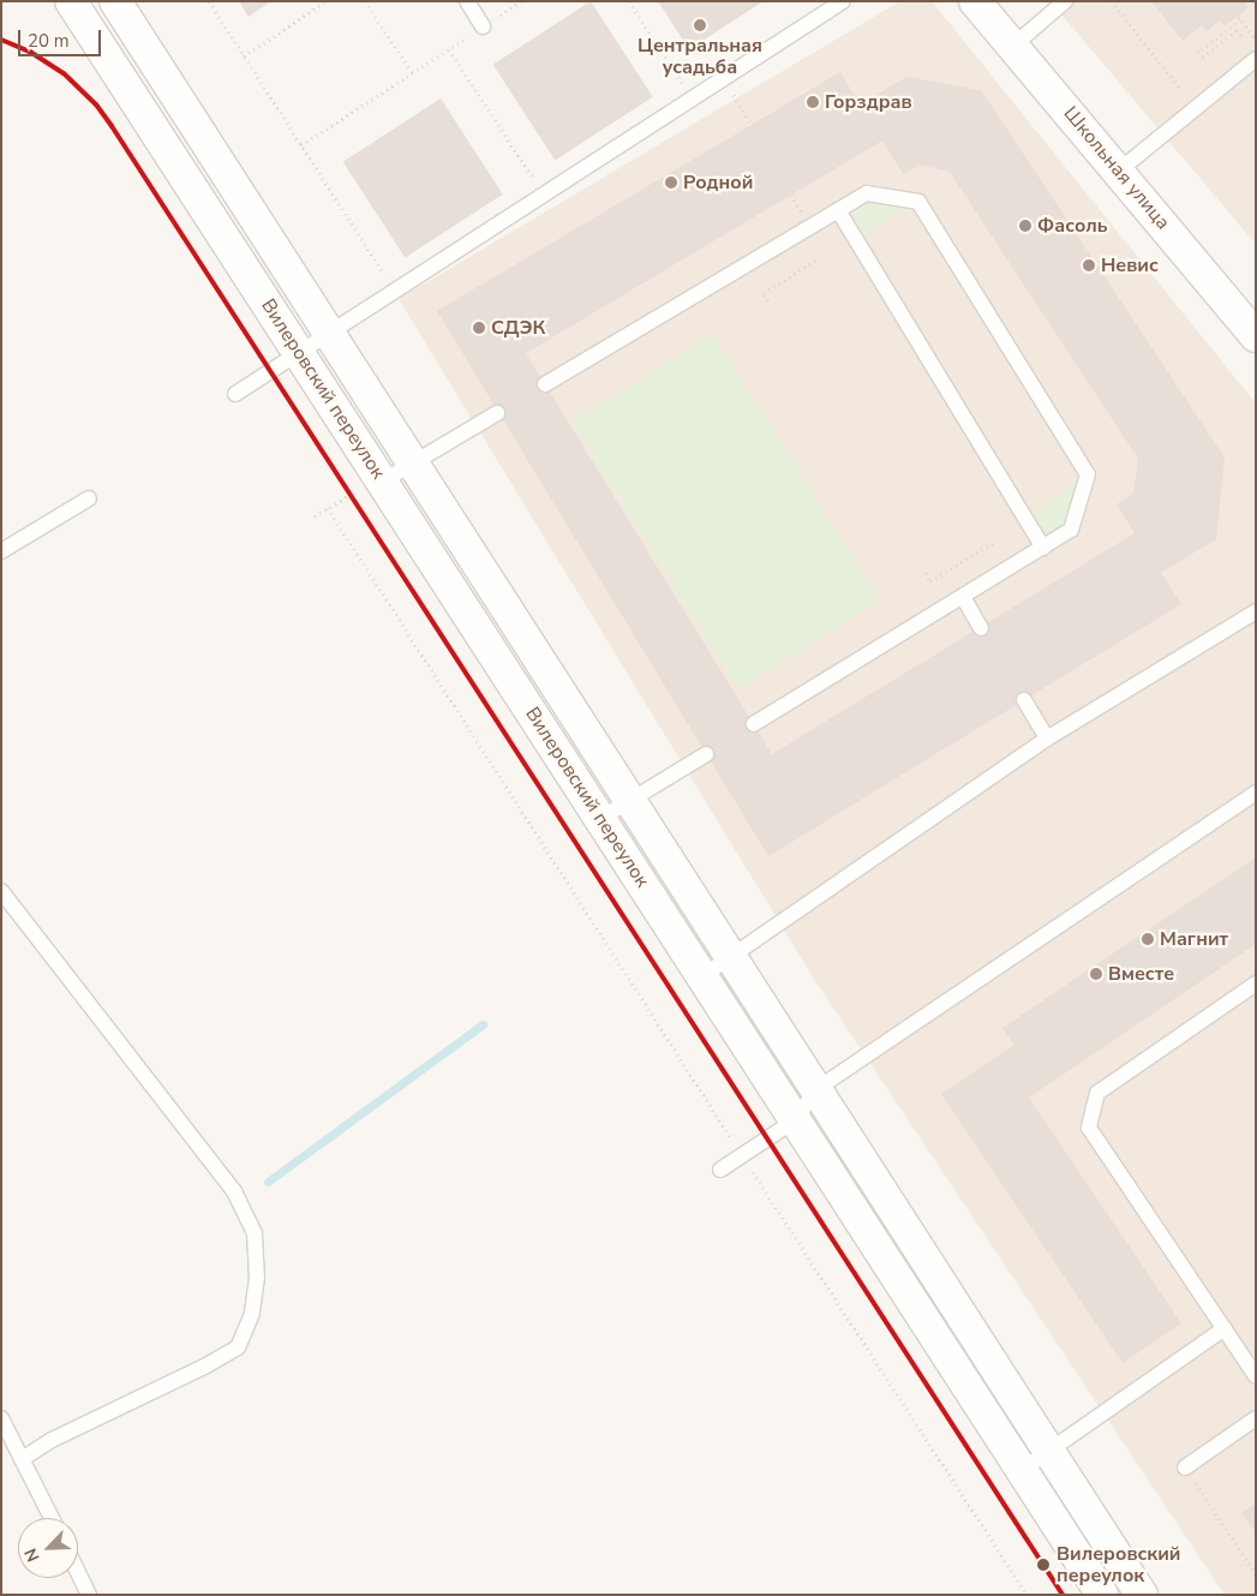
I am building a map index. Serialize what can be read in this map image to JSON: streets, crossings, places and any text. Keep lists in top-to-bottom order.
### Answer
{
  "streets": {
    "street": ["Школьная улица", "Вилеровский переулок"]
  },
  "places": [
    "Центральная усадьба",
    "Горздрав",
    "Родной",
    "Фасоль",
    "Невис",
    "СДЭК",
    "Магнит",
    "Вместе",
    "Вилеровский переулок"
  ],
  "scale_bar": "20 m",
  "north": "bottom left"
}
